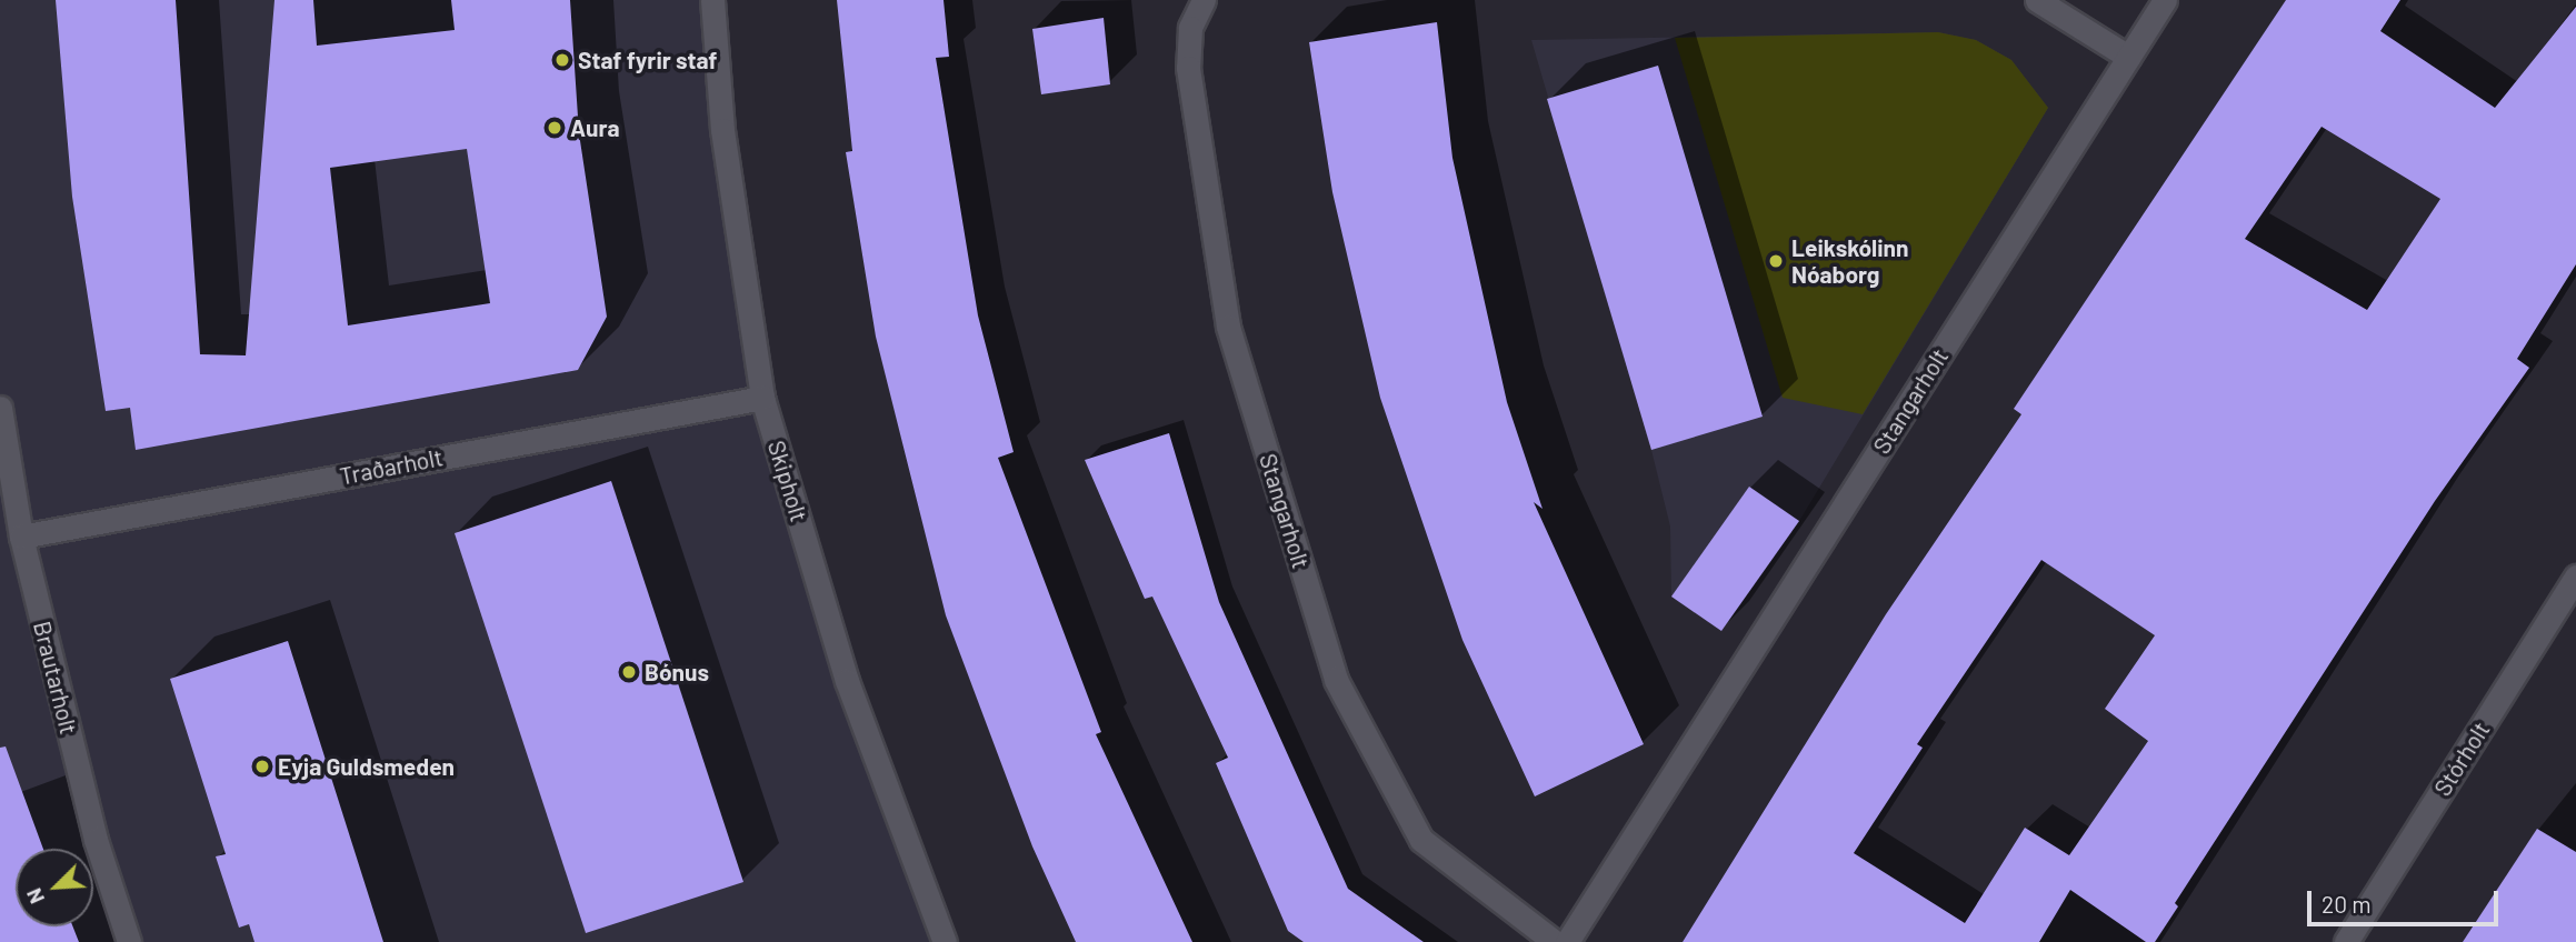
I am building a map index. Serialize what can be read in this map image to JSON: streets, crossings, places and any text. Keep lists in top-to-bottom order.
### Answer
{
  "streets": {
    "street": [
      "Stangarholt",
      "Traðarholt",
      "Skipholt",
      "Brautarholt",
      "Stórholt"
    ]
  },
  "crossings": [
    ["Traðarholt", "Skipholt"],
    ["Traðarholt", "Brautarholt"]
  ],
  "places": [
    "Staf fyrir staf",
    "Aura",
    "Leikskólinn Nóaborg",
    "Bónus",
    "Eyja Guldsmeden"
  ],
  "scale_bar": "20 m",
  "north": "bottom left"
}
